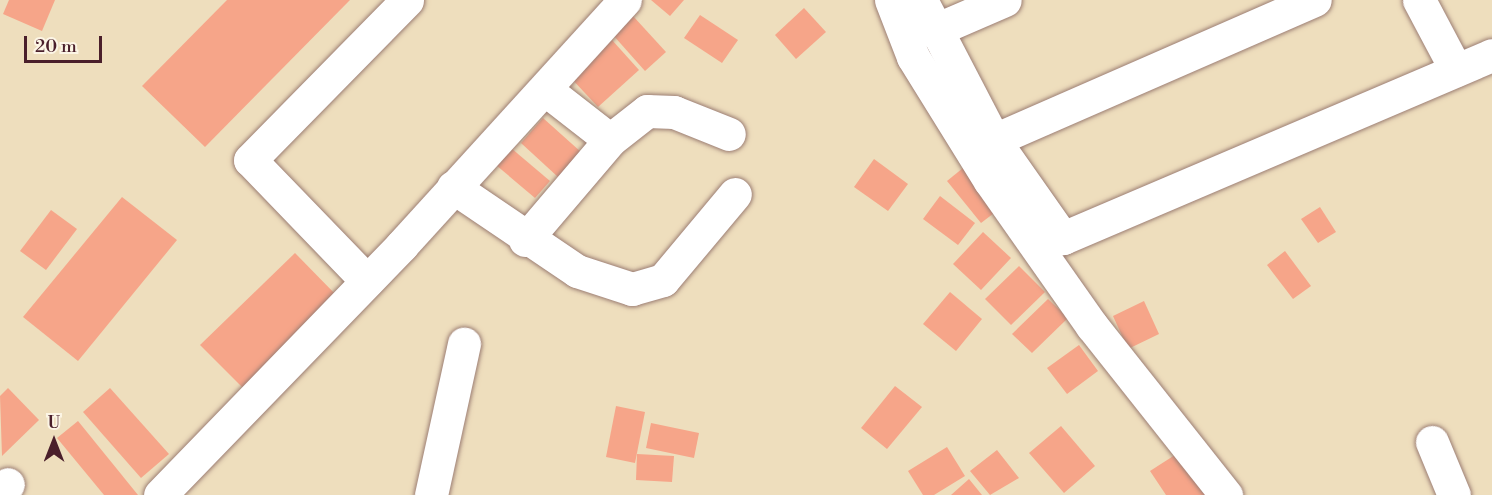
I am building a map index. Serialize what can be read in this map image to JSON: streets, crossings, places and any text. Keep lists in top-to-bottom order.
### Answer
{
  "scale_bar": "20 m",
  "north": "top"
}
